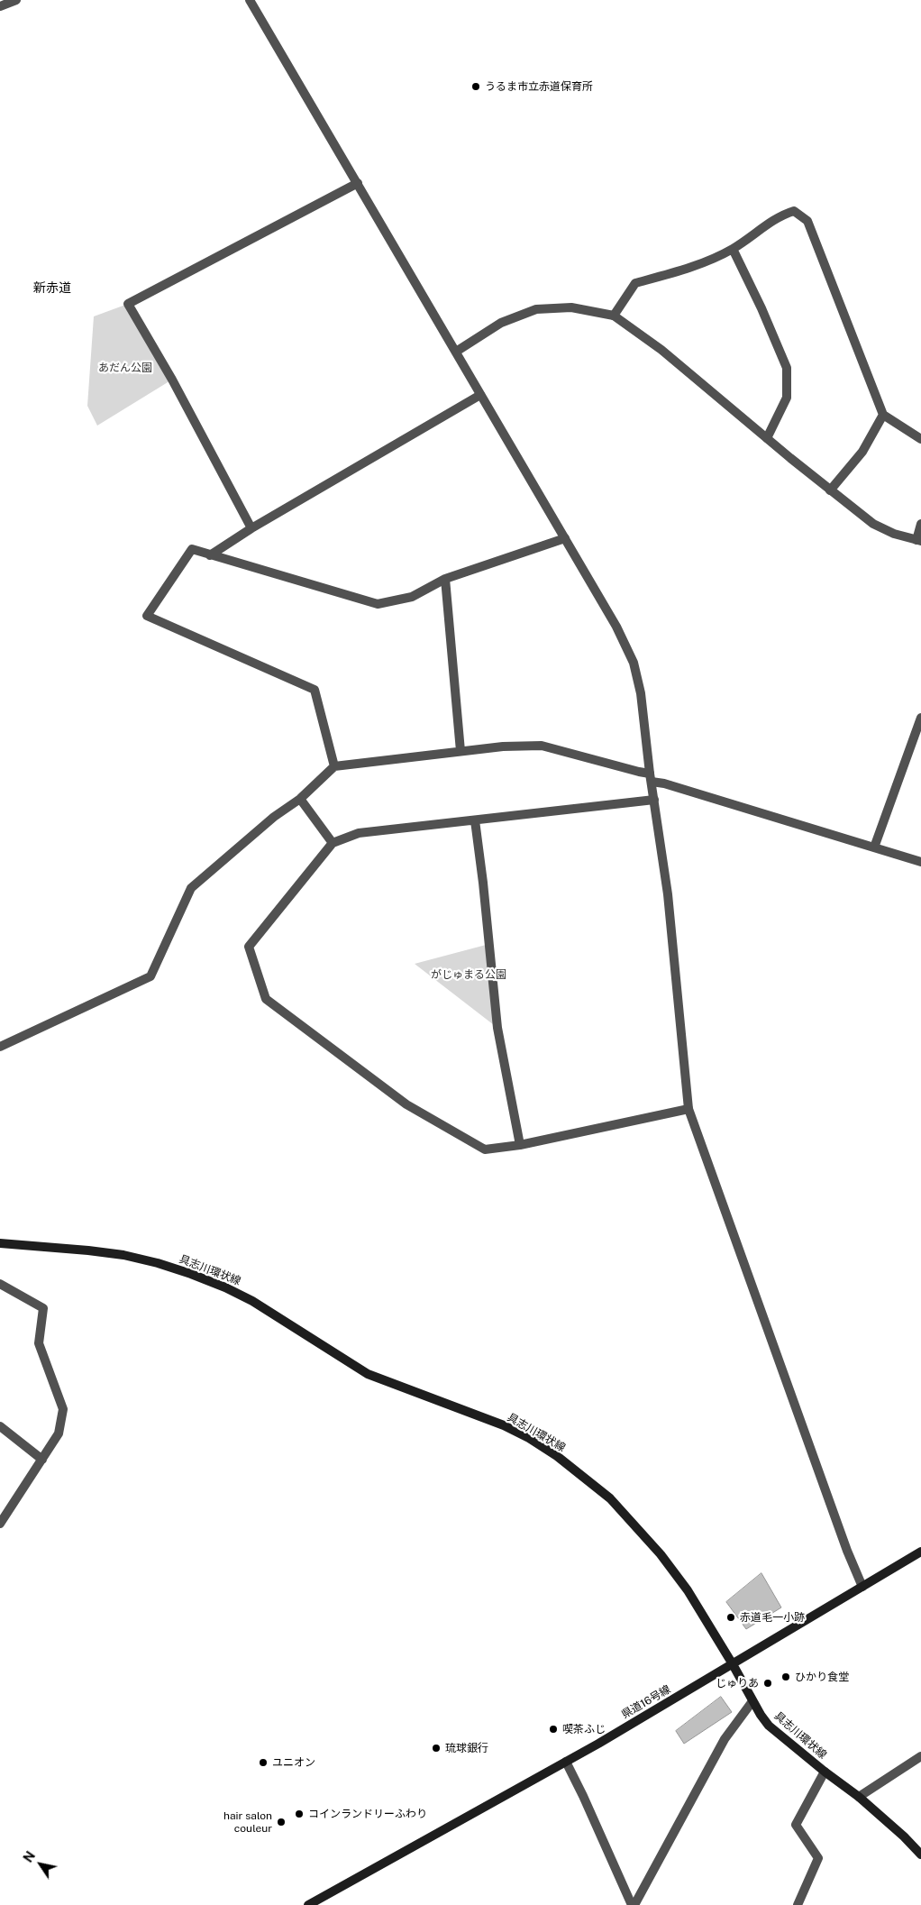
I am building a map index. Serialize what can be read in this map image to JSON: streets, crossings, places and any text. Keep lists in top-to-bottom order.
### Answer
{
  "streets": {
    "main road": ["具志川環状線", "県道16号線"]
  },
  "crossings": [
    ["具志川環状線", "県道16号線"]
  ],
  "districts": ["新赤道"],
  "parks": ["あだん公園", "がじゅまる公園"],
  "places": [
    "うるま市立赤道保育所",
    "赤道毛一小跡",
    "ひかり食堂",
    "じゅりあ",
    "喫茶ふじ",
    "琉球銀行",
    "ユニオン",
    "コインランドリーふわり",
    "hair salon couleur"
  ],
  "north": "top left"
}
